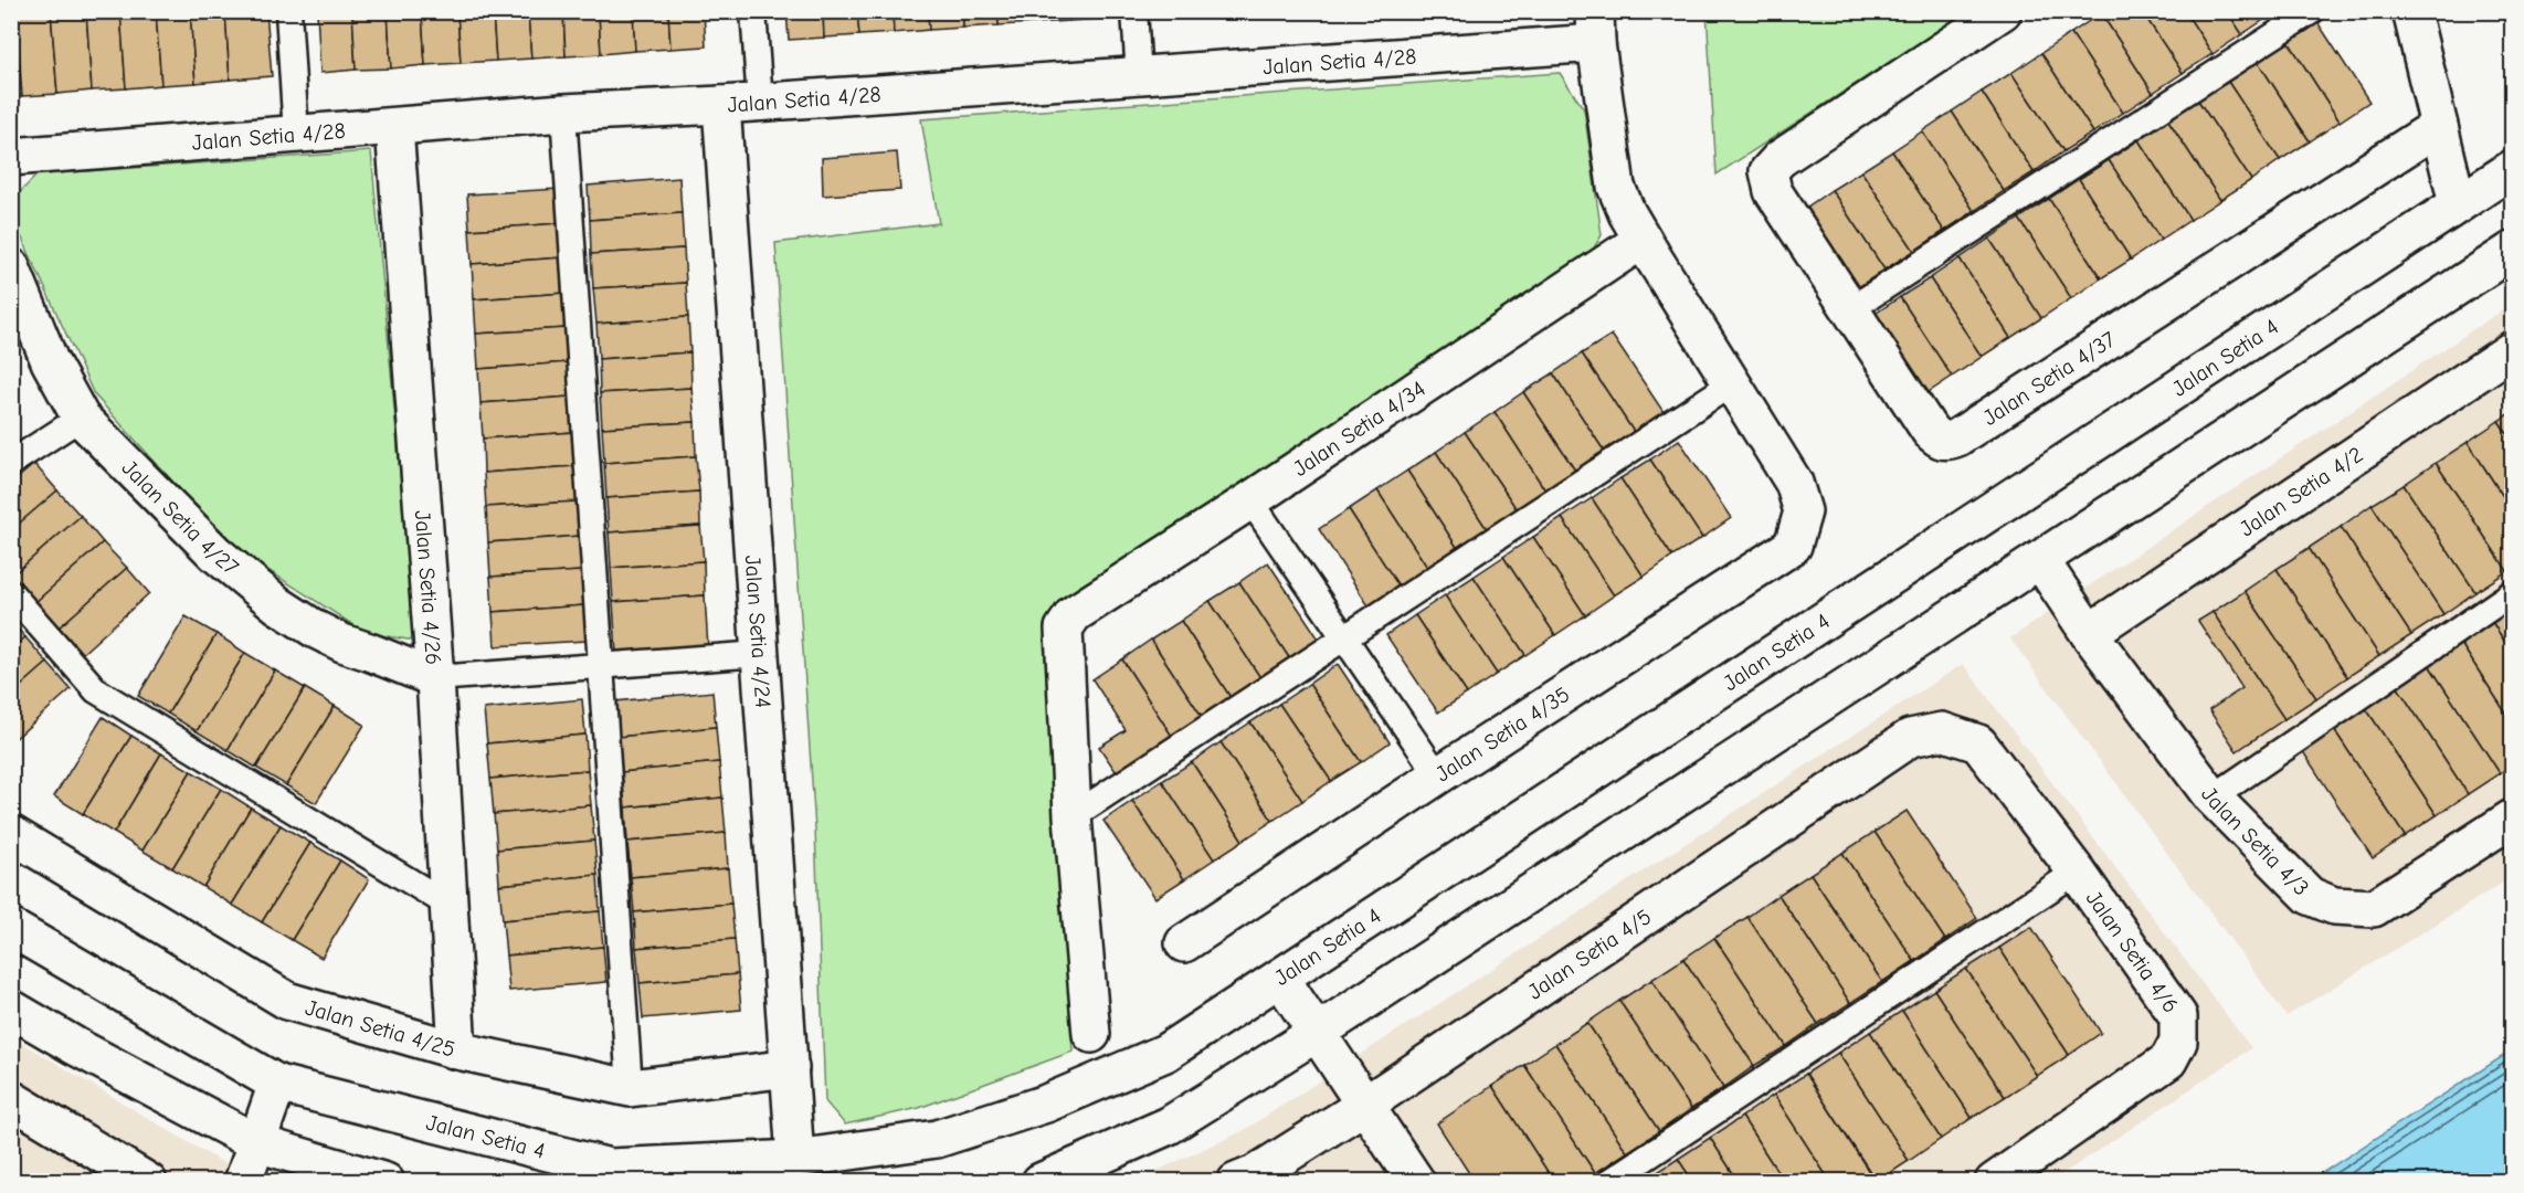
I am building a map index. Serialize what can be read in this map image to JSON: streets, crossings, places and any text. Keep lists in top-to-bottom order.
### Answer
{
  "streets": {
    "street": [
      "Jalan Setia 4/28",
      "Jalan Setia 4",
      "Jalan Setia 4/37",
      "Jalan Setia 4/34",
      "Jalan Setia 4/2",
      "Jalan Setia 4/27",
      "Jalan Setia 4/26",
      "Jalan Setia 4/24",
      "Jalan Setia 4/35",
      "Jalan Setia 4/3",
      "Jalan Setia 4/6",
      "Jalan Setia 4/5",
      "Jalan Setia 4/25"
    ]
  },
  "crossings": [
    ["Jalan Setia 4/28", "Jalan Setia 4/26"],
    ["Jalan Setia 4/28", "Jalan Setia 4/24"],
    ["Jalan Setia 4", "Jalan Setia 4/24"],
    ["Jalan Setia 4/2", "Jalan Setia 4/3"],
    ["Jalan Setia 4/27", "Jalan Setia 4/26"],
    ["Jalan Setia 4/26", "Jalan Setia 4/25"],
    ["Jalan Setia 4/24", "Jalan Setia 4/25"],
    ["Jalan Setia 4/6", "Jalan Setia 4/5"]
  ]
}
